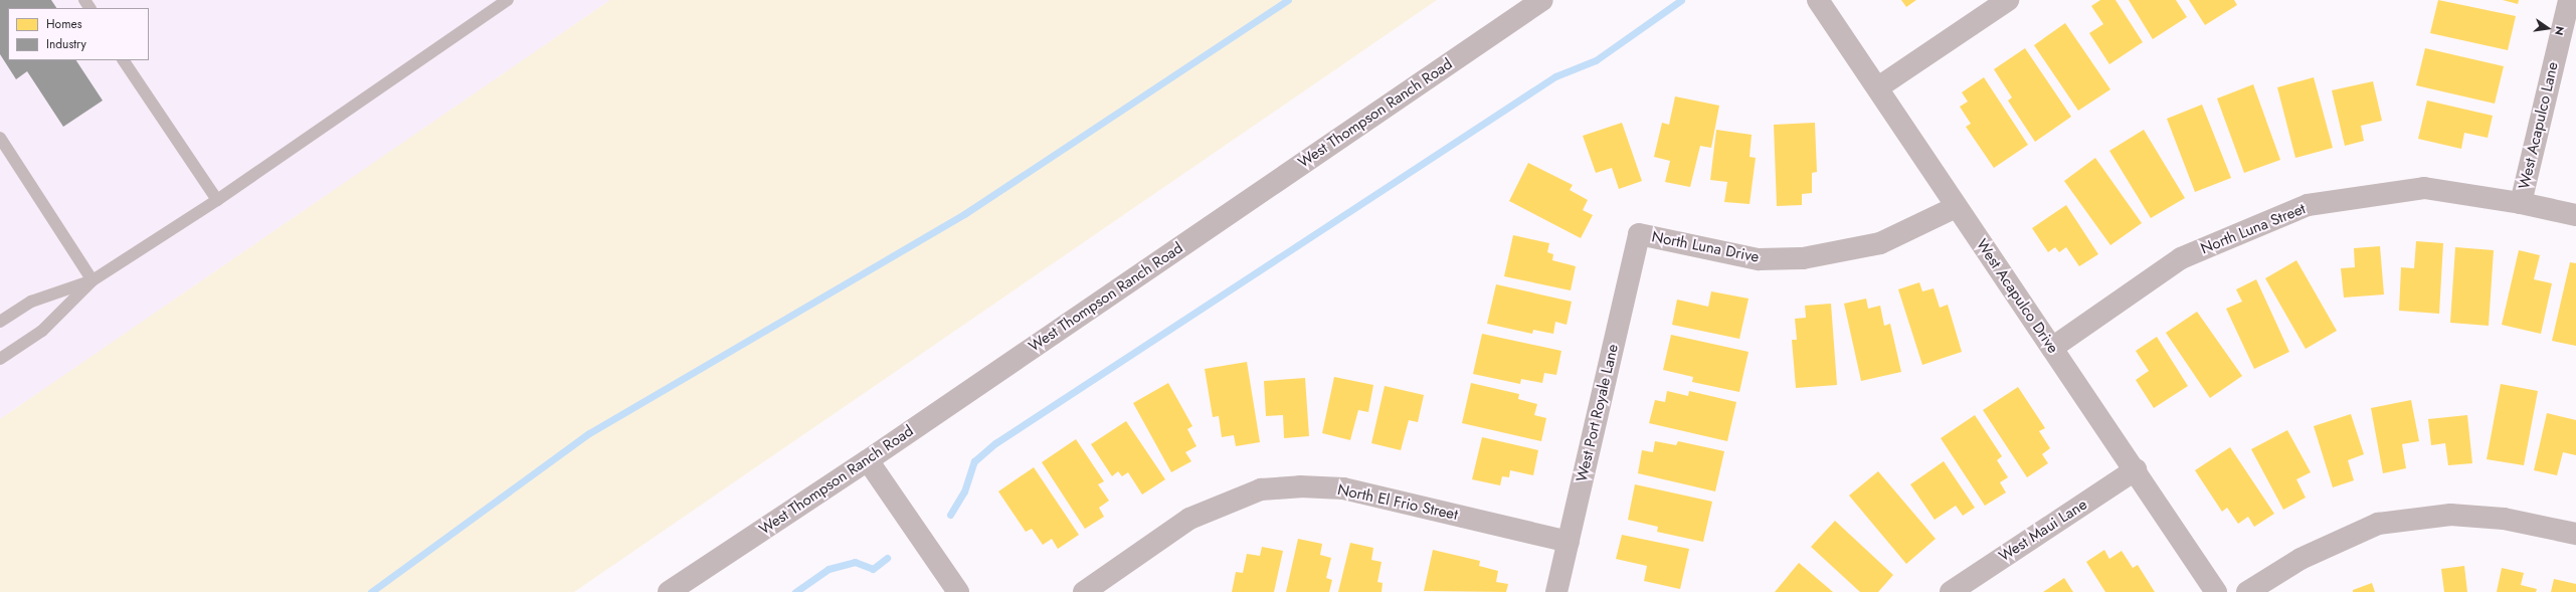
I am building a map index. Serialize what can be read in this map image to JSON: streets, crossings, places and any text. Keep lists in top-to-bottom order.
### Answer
{
  "streets": {
    "main road": ["West Thompson Ranch Road"],
    "street": [
      "West Acapulco Lane",
      "North Luna Street",
      "North Luna Drive",
      "West Acapulco Drive",
      "West Port Royale Lane",
      "North El Frio Street",
      "West Maui Lane"
    ]
  },
  "crossings": [
    ["West Acapulco Lane", "North Luna Street"],
    ["North Luna Street", "West Acapulco Drive"],
    ["North Luna Drive", "West Acapulco Drive"],
    ["North Luna Drive", "West Port Royale Lane"],
    ["West Acapulco Drive", "West Maui Lane"],
    ["West Port Royale Lane", "North El Frio Street"]
  ],
  "legend": ["Homes", "Industry"],
  "north": "right"
}
